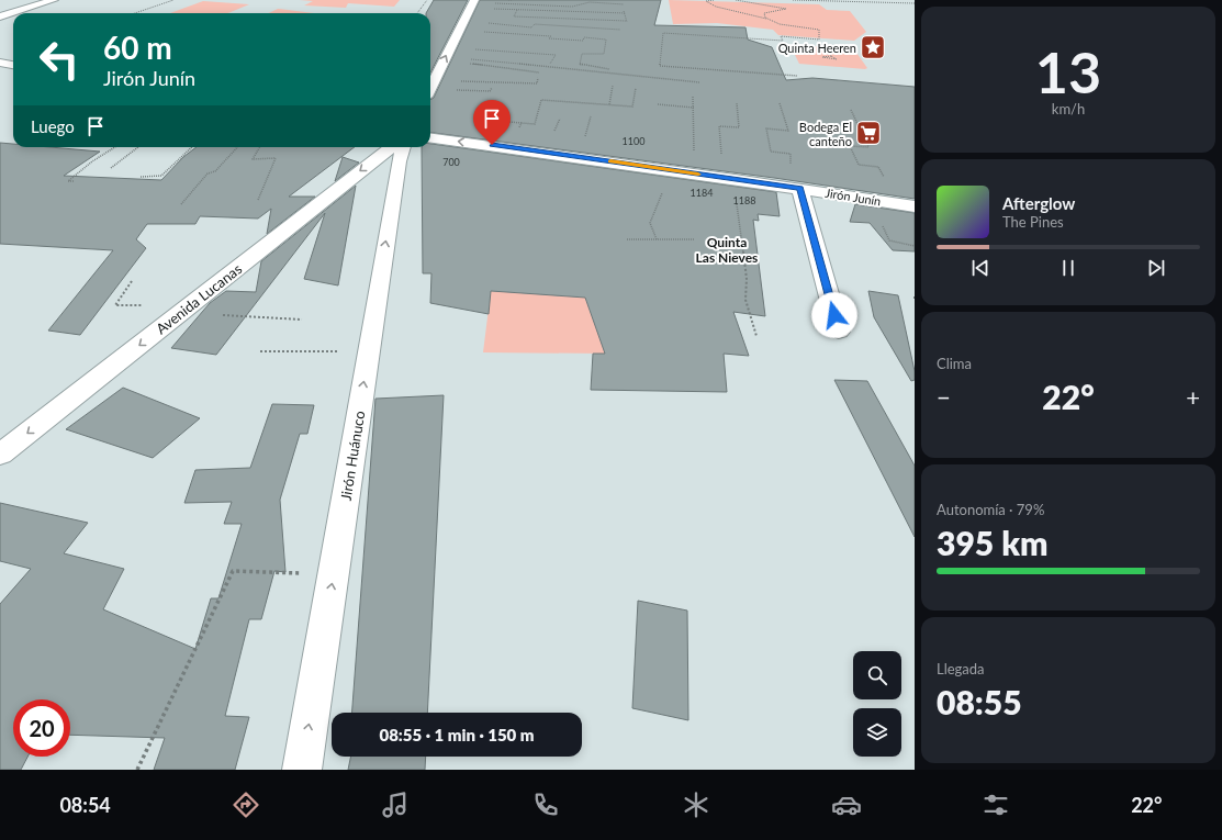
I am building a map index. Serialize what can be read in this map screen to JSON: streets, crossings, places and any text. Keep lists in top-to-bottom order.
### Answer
{
  "streets": {
    "street": ["Jirón Junín", "Avenida Lucanas", "Jirón Huánuco"]
  },
  "one_way": ["Avenida Lucanas", "Jirón Huánuco"],
  "districts": ["Quinta Las Nieves"],
  "places": {
    "place": ["Quinta Heeren"],
    "supermarket": ["Bodega El canteño"]
  },
  "house_numbers": [
    "1100",
    "700",
    "1184",
    "1188"
  ],
  "page": {
    "tile": [
      ["13", "km/h"],
      "Clima",
      ["Autonomía · 79%", "395 km"],
      ["Llegada", "08:55"]
    ],
    "turn": ["60 m", "Jirón Junín"],
    "then": "Luego",
    "song": ["Afterglow", "The Pines"],
    "heat": ["−", "22°", "+"],
    "limit": "20",
    "trip": "08:55 · 1 min · 150 m",
    "tabs": ["08:54", "22°"]
  }
}
